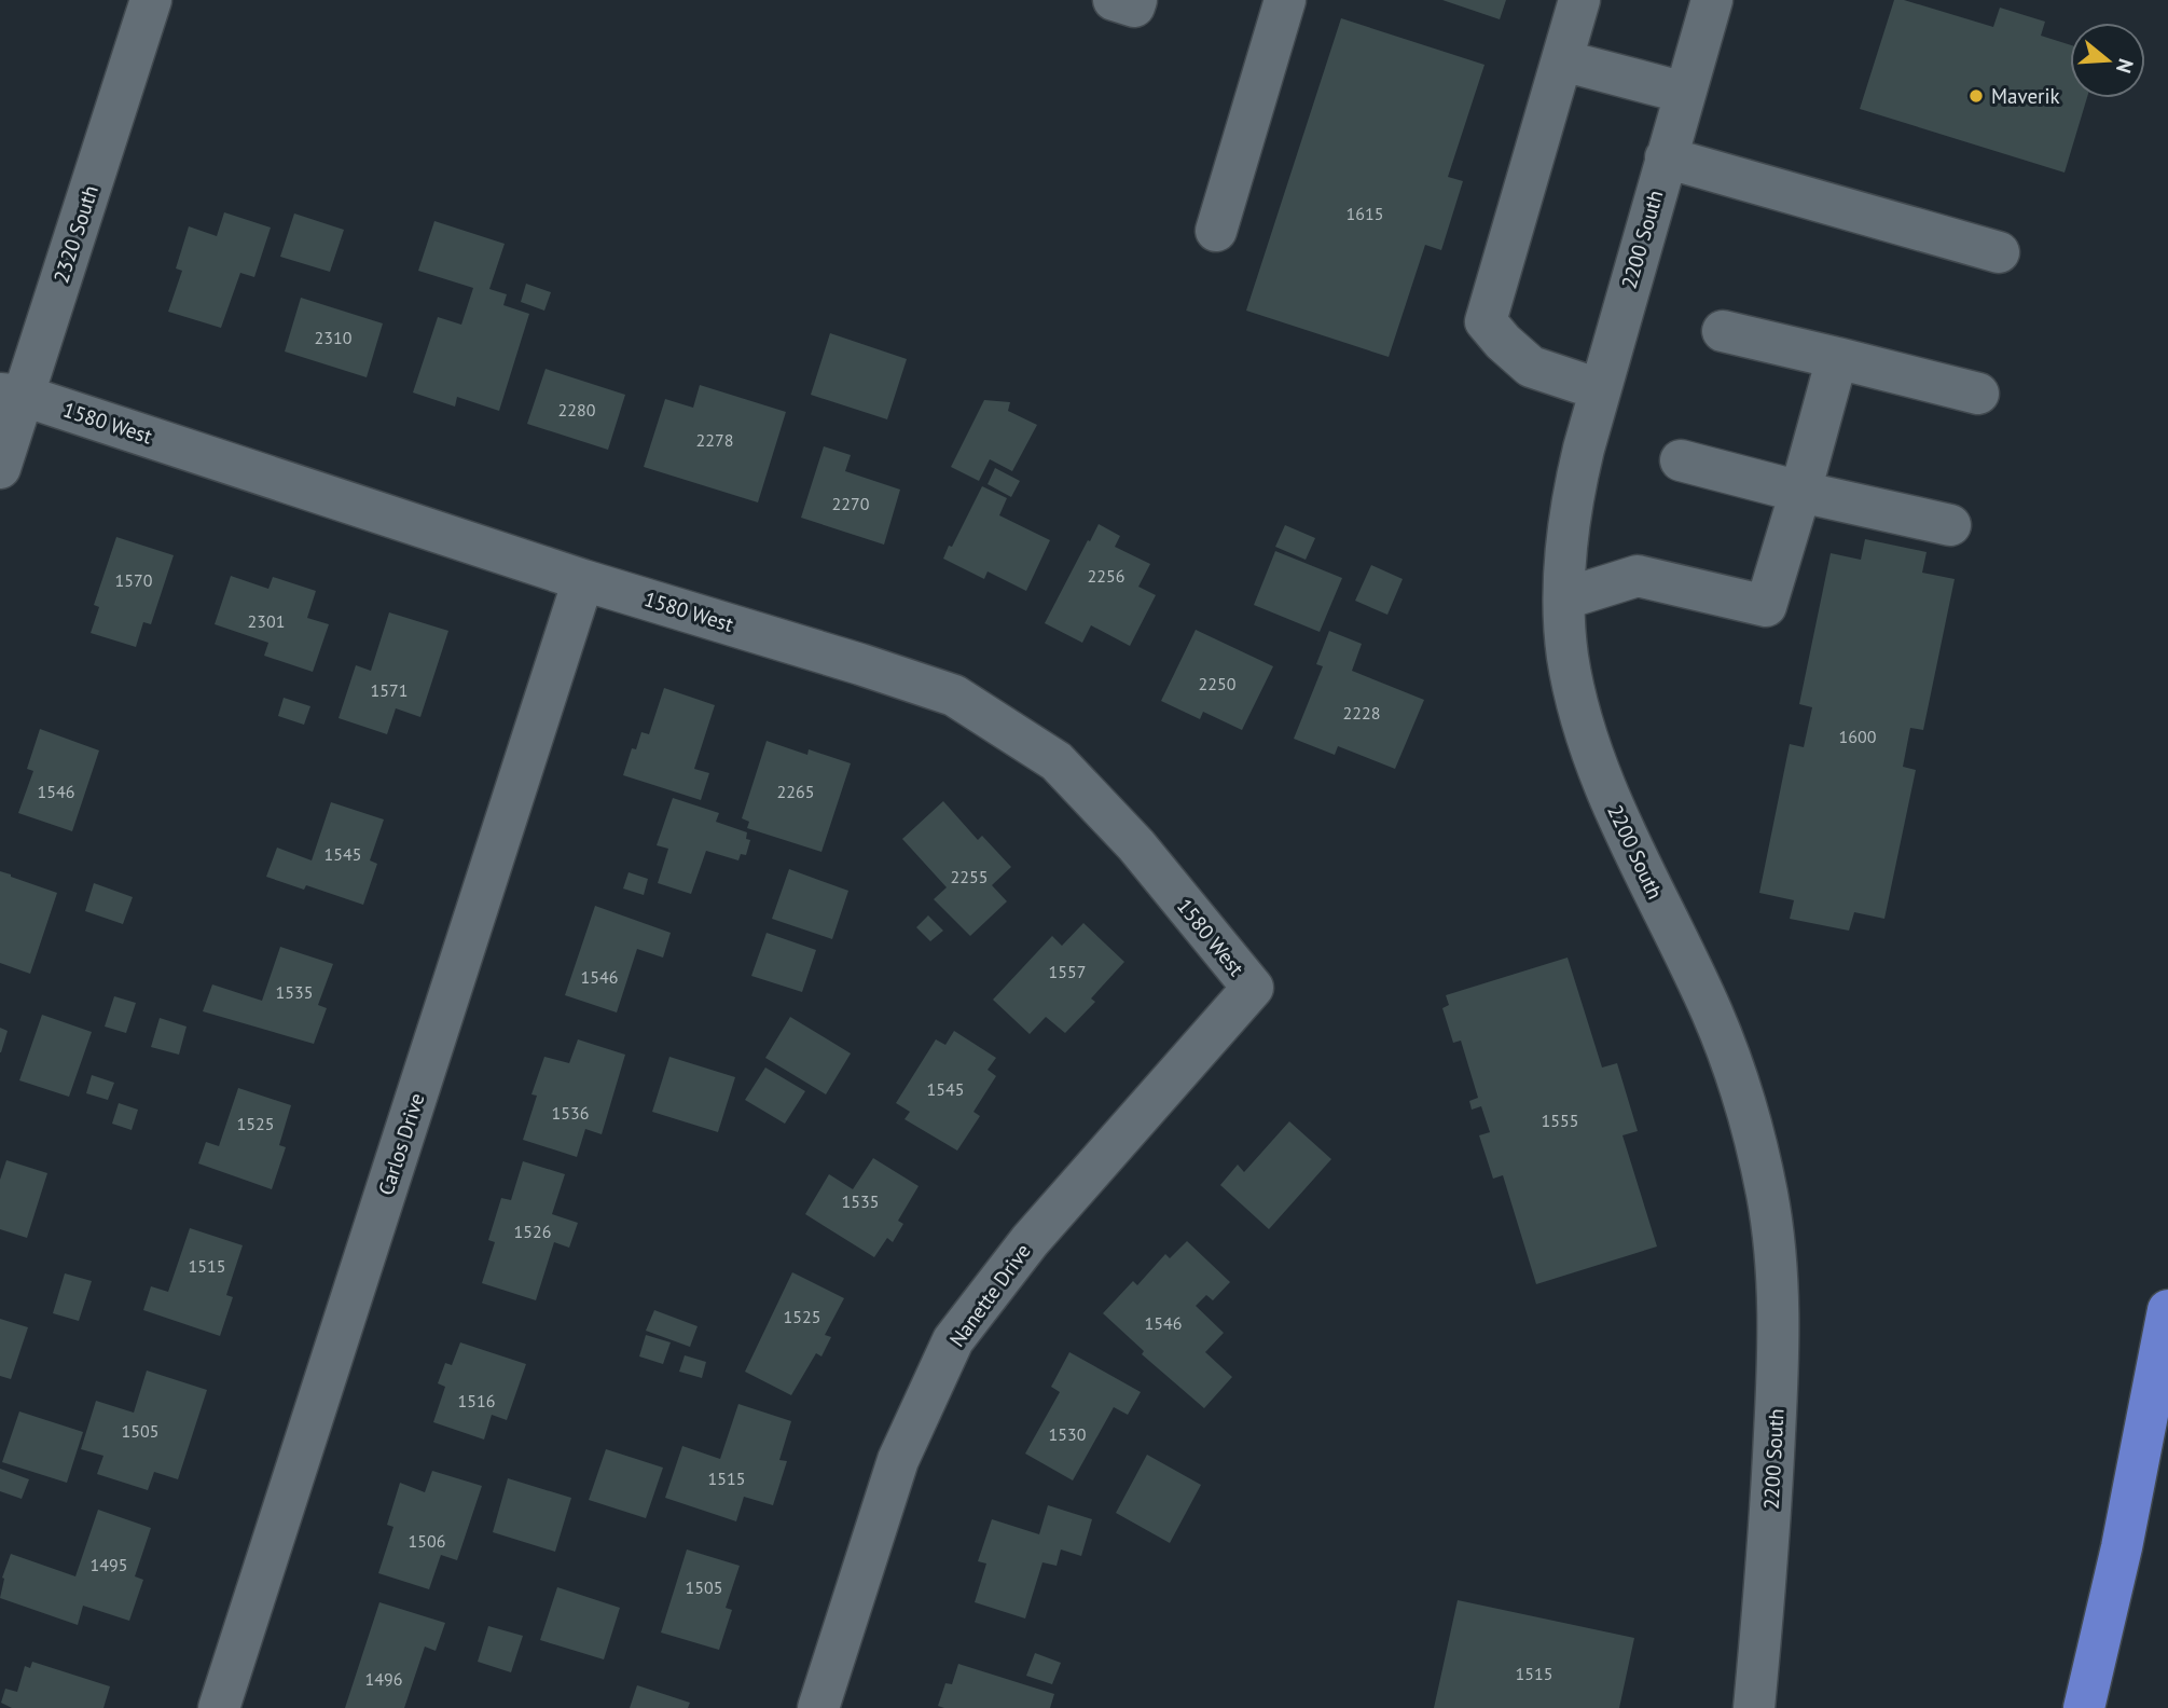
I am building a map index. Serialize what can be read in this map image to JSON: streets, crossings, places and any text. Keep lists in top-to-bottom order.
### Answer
{
  "streets": {
    "street": [
      "2320 South",
      "2200 South",
      "1580 West",
      "Carlos Drive",
      "Nanette Drive"
    ]
  },
  "crossings": [
    ["2320 South", "1580 West"],
    ["1580 West", "Carlos Drive"],
    ["1580 West", "Nanette Drive"]
  ],
  "places": ["Maverik"],
  "house_numbers": [
    "1615",
    "2310",
    "2280",
    "2278",
    "2270",
    "2256",
    "1570",
    "2301",
    "2250",
    "1571",
    "2228",
    "1600",
    "1546",
    "2265",
    "1545",
    "2255",
    "1557",
    "1546",
    "1535",
    "1545",
    "1536",
    "1555",
    "1525",
    "1535",
    "1526",
    "1515",
    "1525",
    "1546",
    "1516",
    "1505",
    "1530",
    "1515",
    "1506",
    "1495",
    "1505",
    "1515",
    "1496"
  ],
  "north": "right"
}
